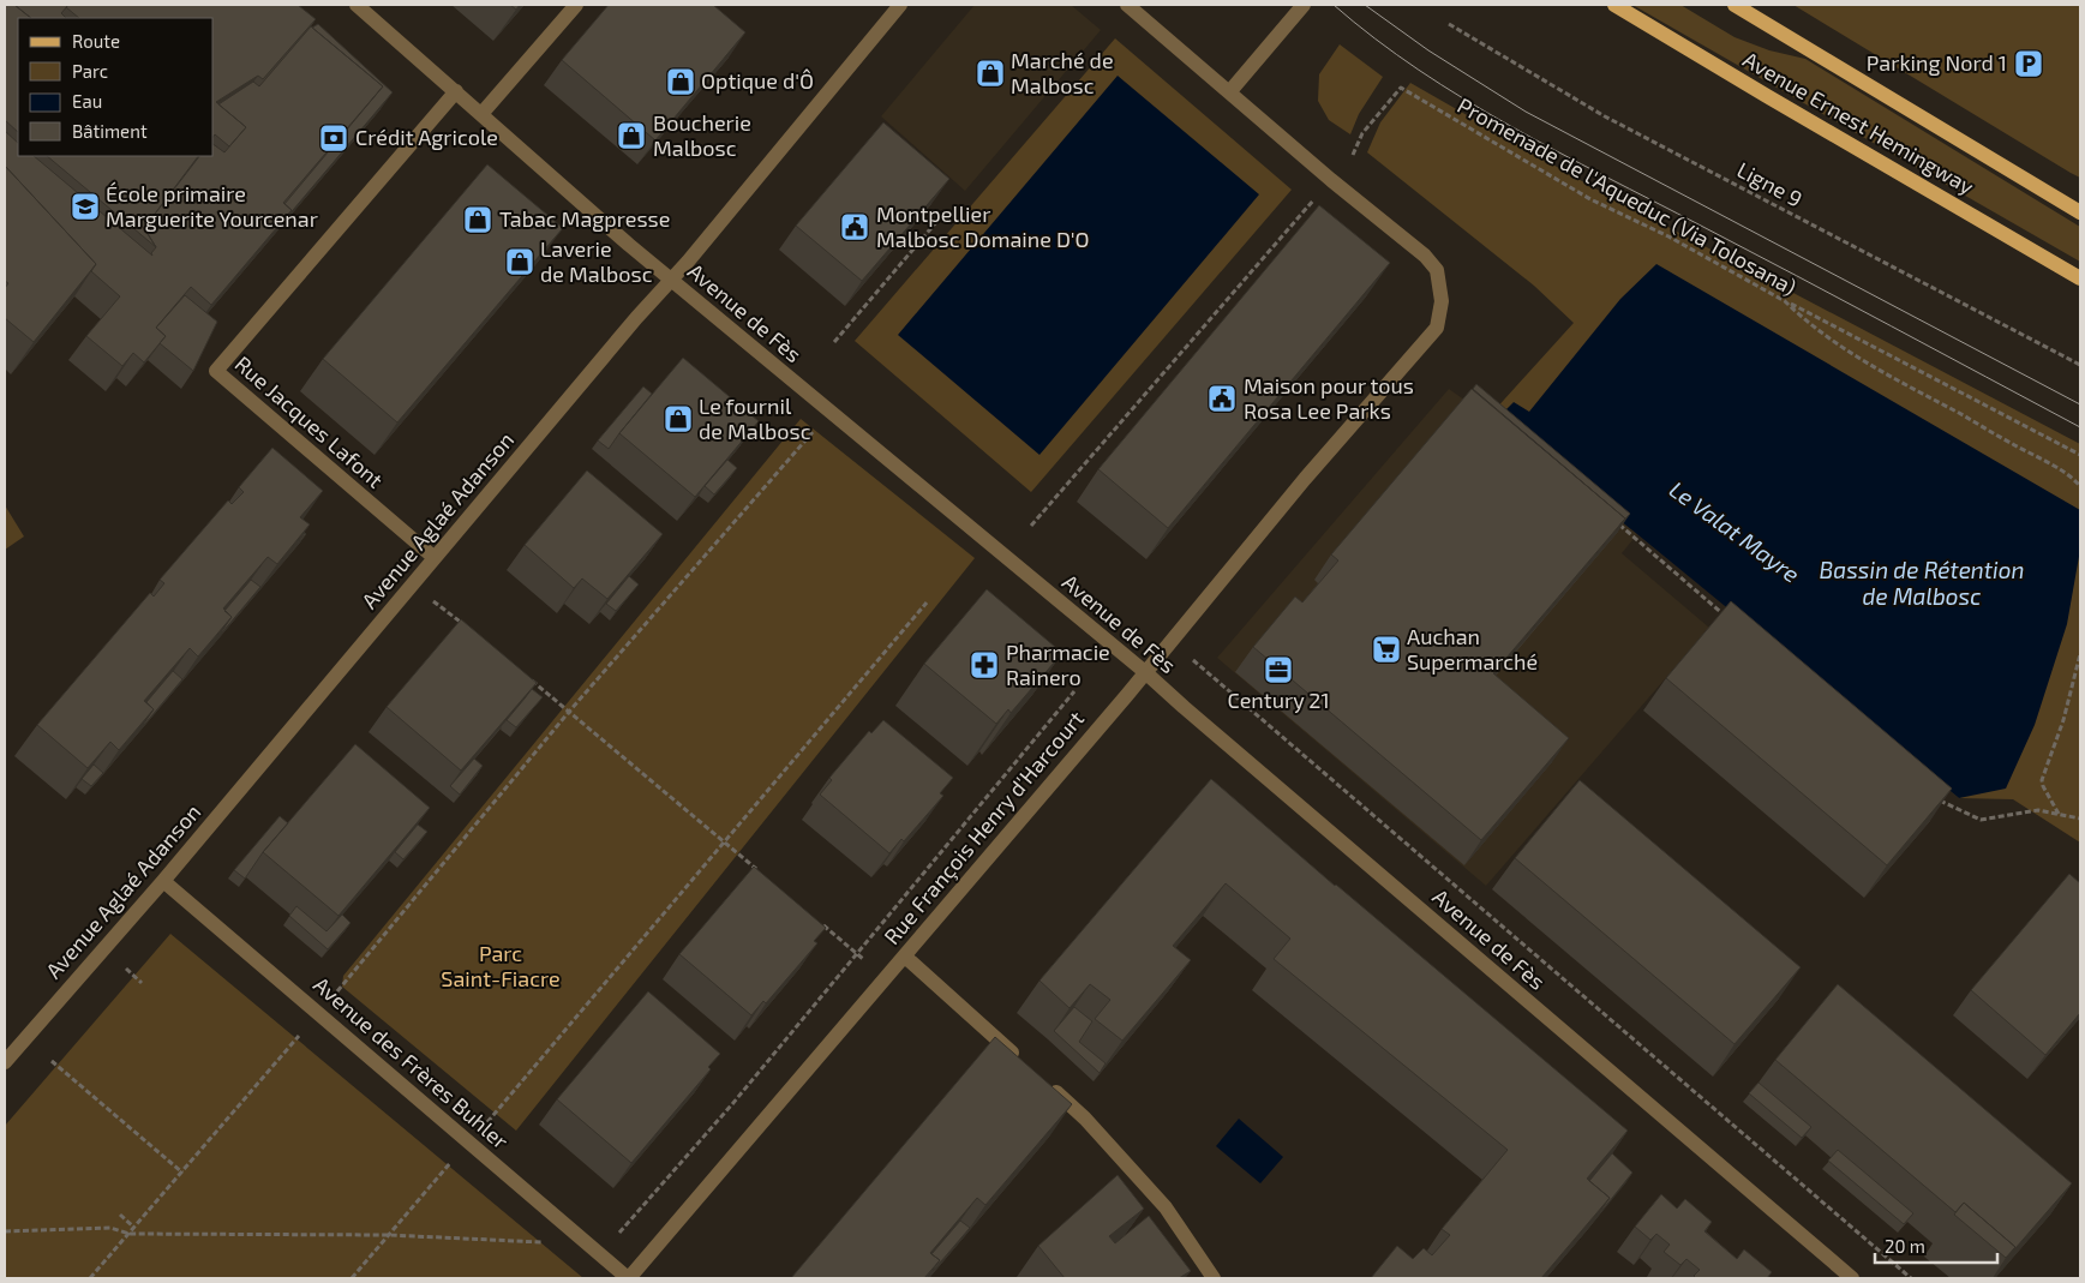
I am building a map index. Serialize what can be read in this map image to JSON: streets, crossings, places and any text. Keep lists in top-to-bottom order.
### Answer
{
  "streets": {
    "main road": ["Avenue Ernest Hemingway"],
    "street": [
      "Avenue de Fès",
      "Rue Jacques Lafont",
      "Avenue Aglaé Adanson",
      "Rue François Henry d'Harcourt",
      "Avenue des Frères Buhler"
    ],
    "path": ["Ligne 9", "Promenade de l'Aqueduc (Via Tolosana)"]
  },
  "crossings": [
    ["Avenue de Fès", "Rue Jacques Lafont"],
    ["Avenue de Fès", "Avenue Aglaé Adanson"],
    ["Avenue de Fès", "Rue François Henry d'Harcourt"],
    ["Rue Jacques Lafont", "Avenue Aglaé Adanson"],
    ["Avenue Aglaé Adanson", "Avenue des Frères Buhler"],
    ["Rue François Henry d'Harcourt", "Avenue des Frères Buhler"]
  ],
  "water": ["Le Valat Mayre", "Bassin de Rétention de Malbosc"],
  "parks": ["Parc Saint-Fiacre"],
  "places": {
    "parking": ["Parking Nord 1"],
    "shop": [
      "Marché de Malbosc",
      "Optique d'Ô",
      "Boucherie Malbosc",
      "Tabac Magpresse",
      "Laverie de Malbosc",
      "Le fournil de Malbosc"
    ],
    "bank": ["Crédit Agricole"],
    "school or university": ["École primaire Marguerite Yourcenar"],
    "public building": ["Montpellier Malbosc Domaine D'O", "Maison pour tous Rosa Lee Parks"],
    "supermarket": ["Auchan Supermarché"],
    "pharmacy": ["Pharmacie Rainero"],
    "office": ["Century 21"]
  },
  "legend": [
    "Route",
    "Parc",
    "Eau",
    "Bâtiment"
  ],
  "scale_bar": "20 m"
}
